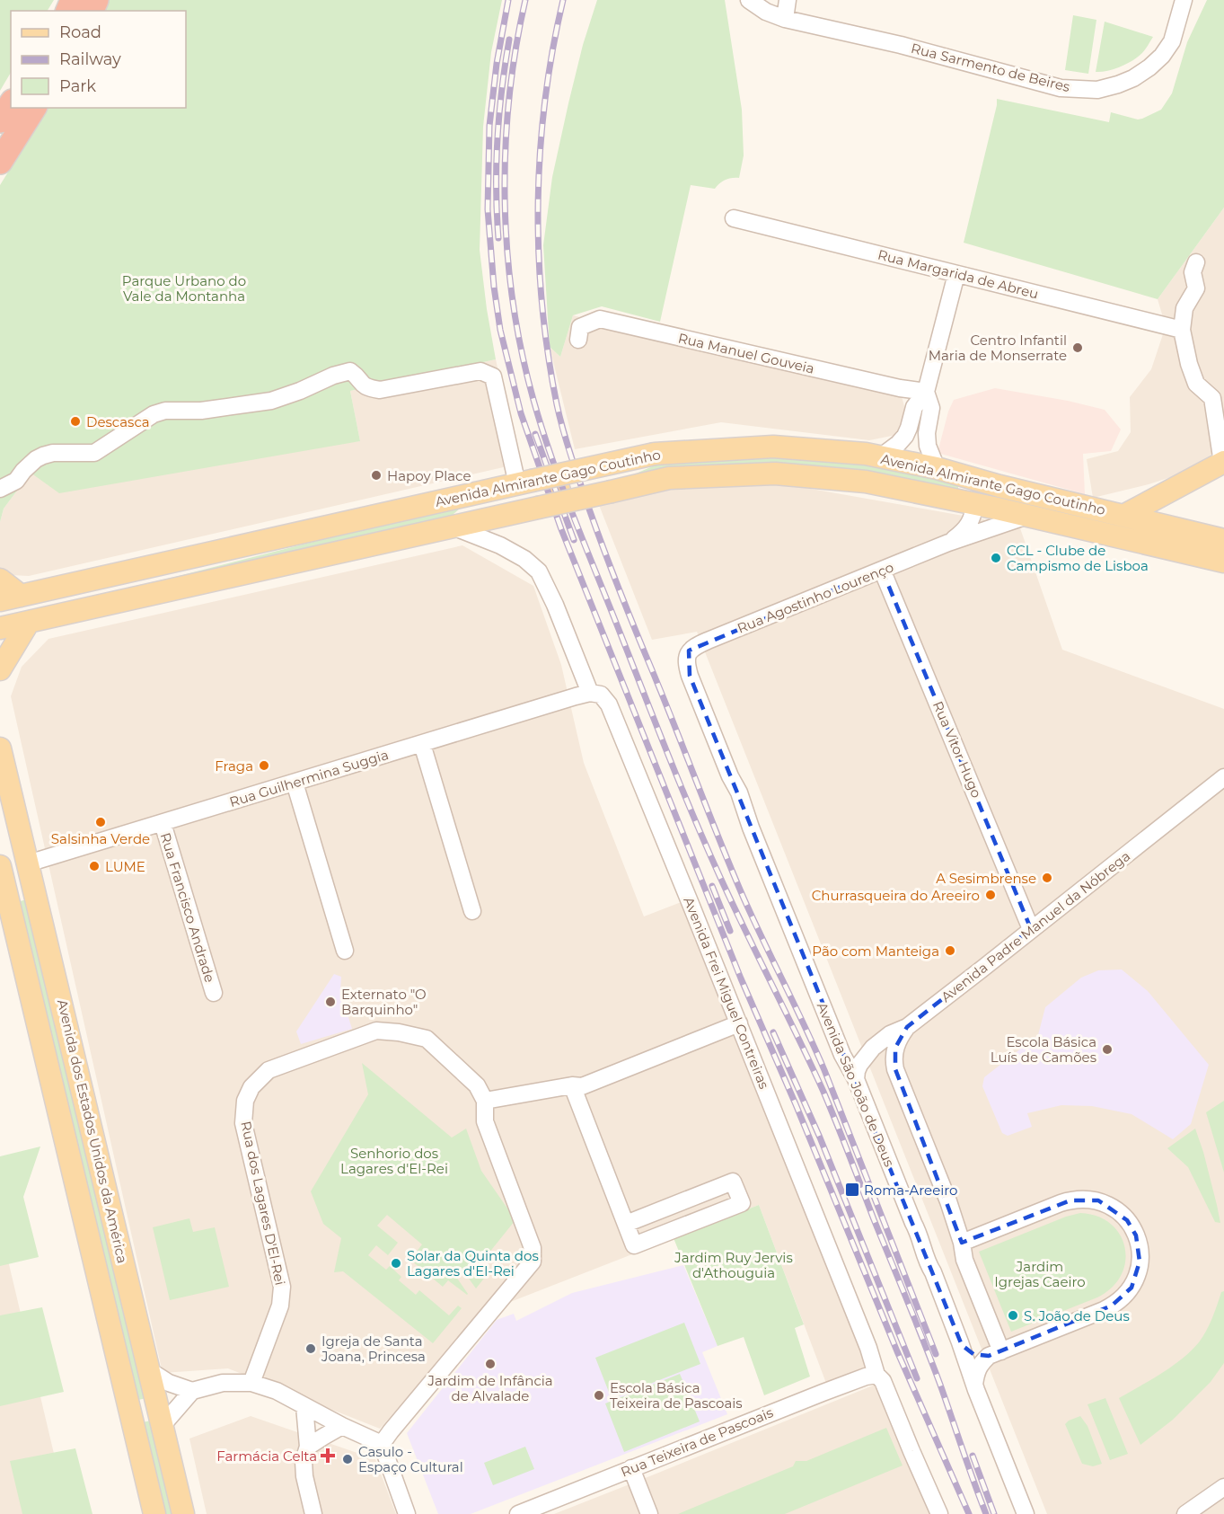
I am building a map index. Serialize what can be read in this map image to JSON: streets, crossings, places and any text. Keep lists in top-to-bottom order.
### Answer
{
  "streets": {
    "main road": ["Avenida Almirante Gago Coutinho", "Avenida dos Estados Unidos da América"],
    "street": [
      "Rua Sarmento de Beires",
      "Rua Margarida de Abreu",
      "Rua Manuel Gouveia",
      "Rua Agostinho Lourenço",
      "Rua Vitor Hugo",
      "Rua Guilhermina Suggia",
      "Rua Francisco Andrade",
      "Avenida Padre Manuel da Nóbrega",
      "Avenida Frei Miguel Contreiras",
      "Avenida São João de Deus",
      "Rua dos Lagares D'El-Rei",
      "Rua Teixeira de Pascoais"
    ]
  },
  "crossings": [
    ["Avenida Almirante Gago Coutinho", "Rua Agostinho Lourenço"],
    ["Rua Agostinho Lourenço", "Rua Vitor Hugo"],
    ["Rua Agostinho Lourenço", "Avenida São João de Deus"],
    ["Rua Vitor Hugo", "Avenida Padre Manuel da Nóbrega"],
    ["Rua Guilhermina Suggia", "Rua Francisco Andrade"],
    ["Rua Guilhermina Suggia", "Avenida Frei Miguel Contreiras"],
    ["Rua Guilhermina Suggia", "Avenida dos Estados Unidos da América"],
    ["Avenida Padre Manuel da Nóbrega", "Avenida São João de Deus"],
    ["Avenida Frei Miguel Contreiras", "Rua Teixeira de Pascoais"]
  ],
  "parks": [
    "Parque Urbano do Vale da Montanha",
    "Senhorio dos Lagares d'El-Rei",
    "Jardim Ruy Jervis d'Athouguia",
    "Jardim Igrejas Caeiro"
  ],
  "places": {
    "other": [
      "Centro Infantil Maria de Monserrate",
      "Descasca",
      "Hapoy Place",
      "CCL - Clube de Campismo de Lisboa",
      "Fraga",
      "Salsinha Verde",
      "LUME",
      "A Sesimbrense",
      "Churrasqueira do Areeiro",
      "Pão com Manteiga",
      "Externato \"O Barquinho\"",
      "Escola Básica Luís de Camões",
      "Solar da Quinta dos Lagares d'El-Rei",
      "S. João de Deus",
      "Igreja de Santa Joana, Princesa",
      "Jardim de Infância de Alvalade",
      "Escola Básica Teixeira de Pascoais",
      "Casulo - Espaço Cultural"
    ],
    "transit": ["Roma-Areeiro"],
    "health": ["Farmácia Celta"]
  },
  "legend": ["Road", "Railway", "Park"]
}
